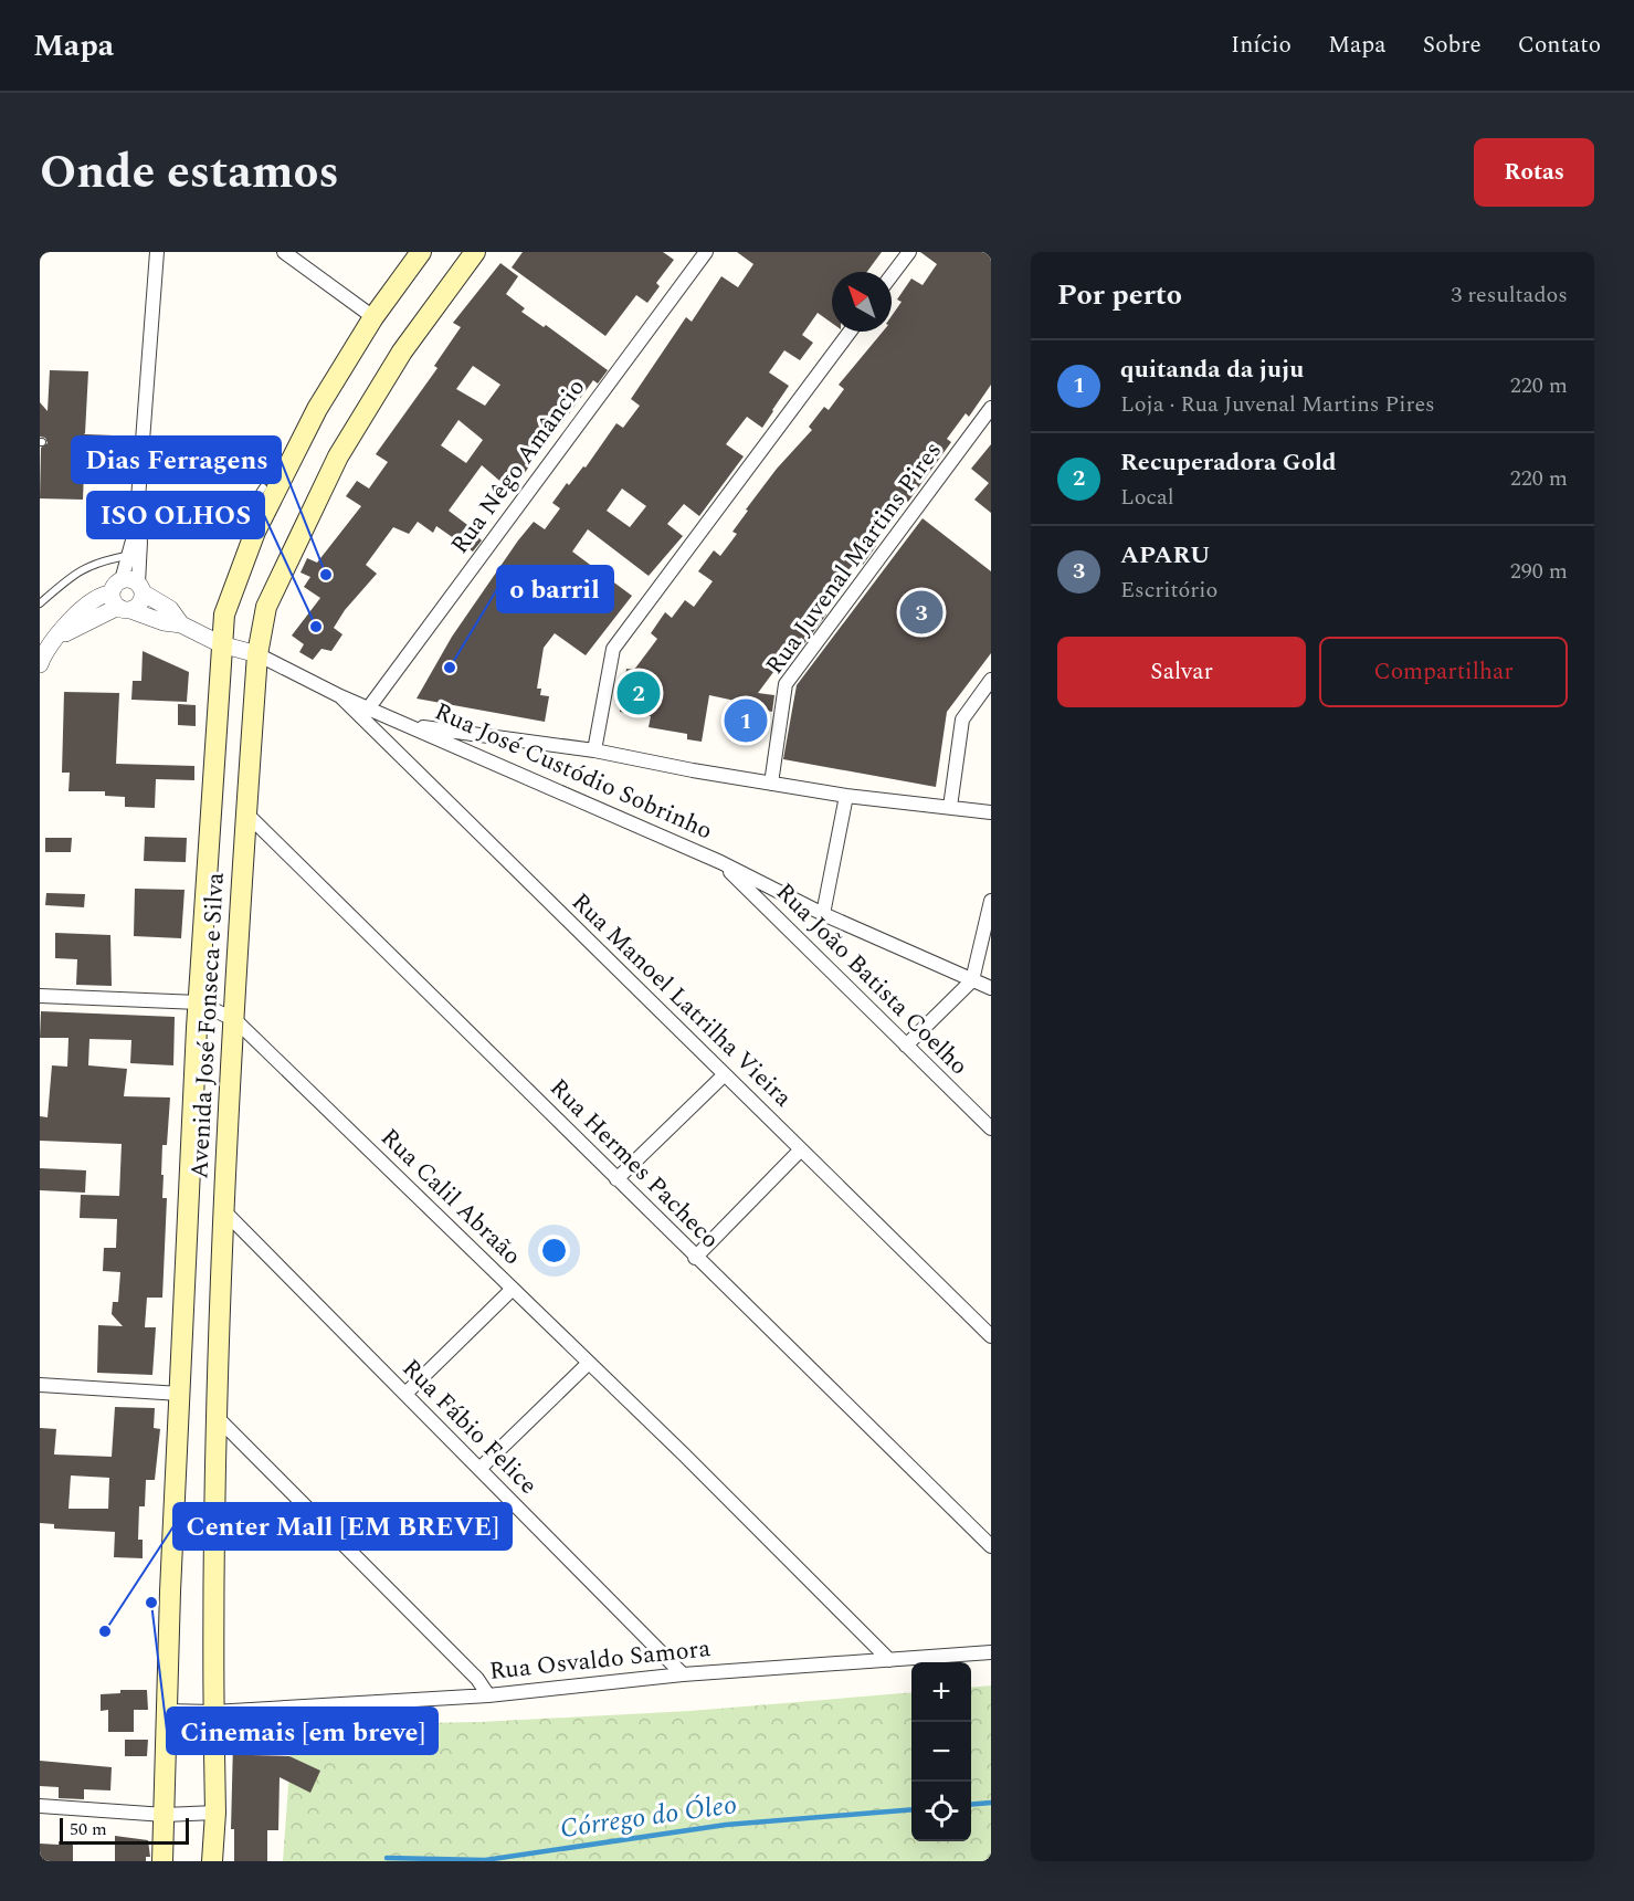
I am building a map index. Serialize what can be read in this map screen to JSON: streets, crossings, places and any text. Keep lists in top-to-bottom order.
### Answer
{
  "streets": {
    "main road": ["Avenida José Fonseca e Silva"],
    "street": [
      "Rua Nêgo Amâncio",
      "Rua Juvenal Martins Pires",
      "Rua José Custódio Sobrinho",
      "Rua João Batista Coelho",
      "Rua Manoel Latrilha Vieira",
      "Rua Hermes Pacheco",
      "Rua Calil Abraão",
      "Rua Fábio Felice",
      "Rua Osvaldo Samora"
    ]
  },
  "crossings": [
    ["Rua Nêgo Amâncio", "Rua José Custódio Sobrinho"],
    ["Rua José Custódio Sobrinho", "Rua João Batista Coelho"],
    ["Rua José Custódio Sobrinho", "Rua Manoel Latrilha Vieira"],
    ["Rua José Custódio Sobrinho", "Avenida José Fonseca e Silva"],
    ["Avenida José Fonseca e Silva", "Rua Hermes Pacheco"],
    ["Avenida José Fonseca e Silva", "Rua Calil Abraão"],
    ["Avenida José Fonseca e Silva", "Rua Fábio Felice"],
    ["Avenida José Fonseca e Silva", "Rua Osvaldo Samora"],
    ["Rua Calil Abraão", "Rua Osvaldo Samora"],
    ["Rua Fábio Felice", "Rua Osvaldo Samora"]
  ],
  "water": ["Córrego do Óleo"],
  "places": [
    "Dias Ferragens",
    "ISO OLHOS",
    "o barril",
    "Cinemais [em breve]",
    "Center Mall [EM BREVE]"
  ],
  "scale_bar": "50 m",
  "north": "top left",
  "page": {
    "header": "Mapa",
    "nav": [
      "Início",
      "Mapa",
      "Sobre",
      "Contato"
    ],
    "title": "Onde estamos",
    "buttons": [
      "Rotas",
      ["Salvar", "Compartilhar"]
    ],
    "heading": ["Por perto", "3 resultados"],
    "list": [
      {
        "mark": "1",
        "name": "quitanda da juju",
        "note": "Loja · Rua Juvenal Martins Pires",
        "value": "220 m"
      },
      {
        "mark": "2",
        "name": "Recuperadora Gold",
        "note": "Local",
        "value": "220 m"
      },
      {
        "mark": "3",
        "name": "APARU",
        "note": "Escritório",
        "value": "290 m"
      }
    ],
    "pins": ["3", "2", "1"],
    "map_buttons": ["+", "−"],
    "scale": "50 m"
  }
}
